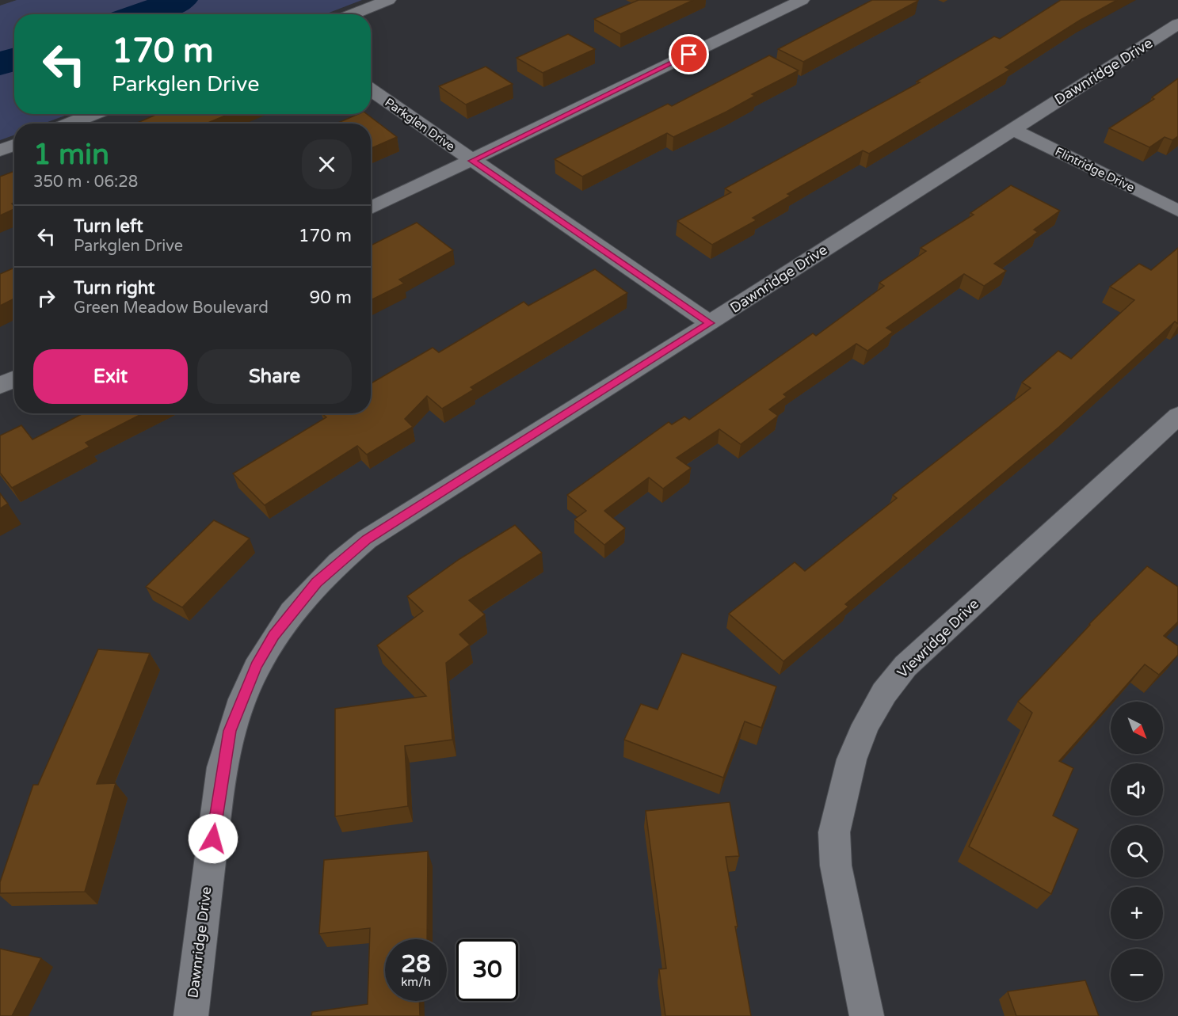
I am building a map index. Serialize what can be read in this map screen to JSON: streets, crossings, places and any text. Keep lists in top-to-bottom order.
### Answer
{
  "streets": {
    "street": [
      "Dawnridge Drive",
      "Parkglen Drive",
      "Flintridge Drive",
      "Viewridge Drive"
    ]
  },
  "crossings": [
    ["Dawnridge Drive", "Parkglen Drive"],
    ["Dawnridge Drive", "Flintridge Drive"]
  ],
  "north": "bottom right",
  "page": {
    "turn": ["170 m", "Parkglen Drive"],
    "heading": ["1 min", "350 m · 06:28"],
    "list": [
      {
        "name": "Turn left",
        "note": "Parkglen Drive",
        "value": "170 m"
      },
      {
        "name": "Turn right",
        "note": "Green Meadow Boulevard",
        "value": "90 m"
      }
    ],
    "buttons": ["Exit", "Share"],
    "map_buttons": ["+", "−"],
    "speed": "28 km/h",
    "limit": "30"
  }
}
